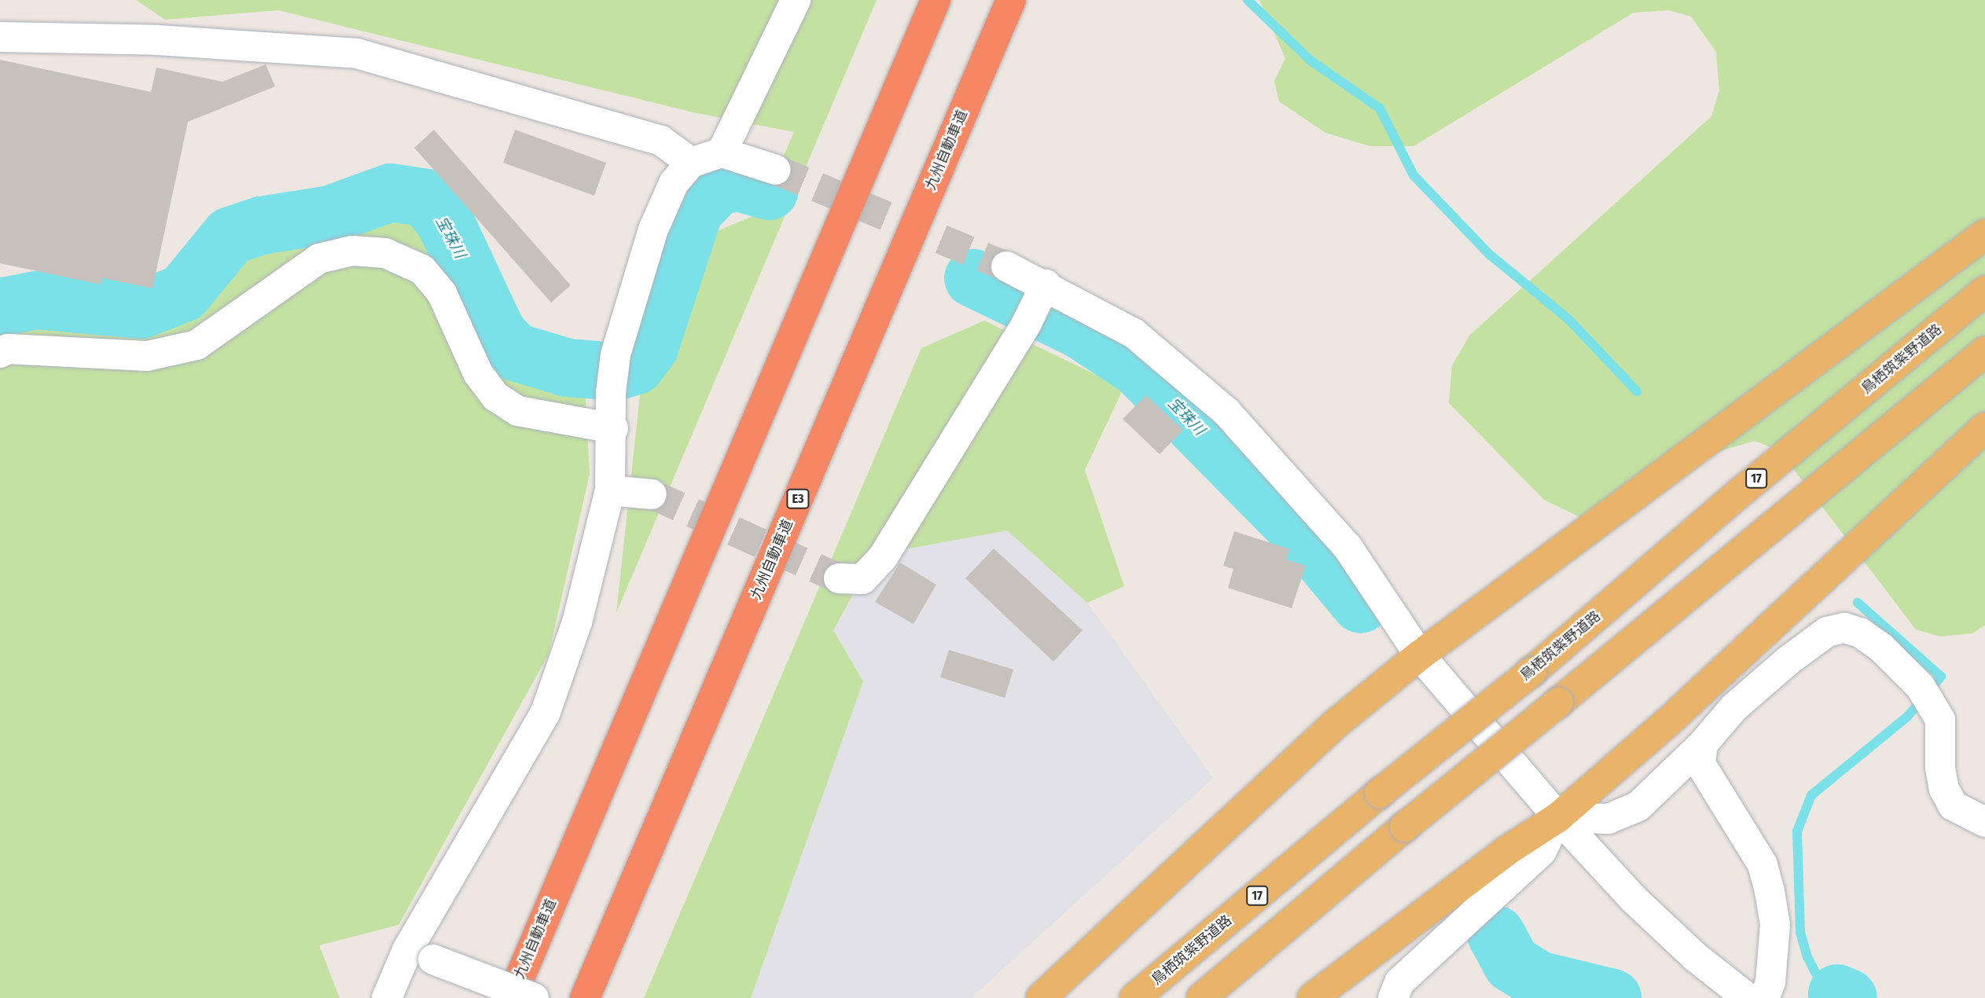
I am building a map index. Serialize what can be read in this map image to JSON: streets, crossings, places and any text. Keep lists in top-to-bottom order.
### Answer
{
  "streets": {
    "highway": ["九州自動車道", "E3"],
    "main road": ["鳥栖筑紫野道路", "17"]
  },
  "water": ["宝珠川"]
}
